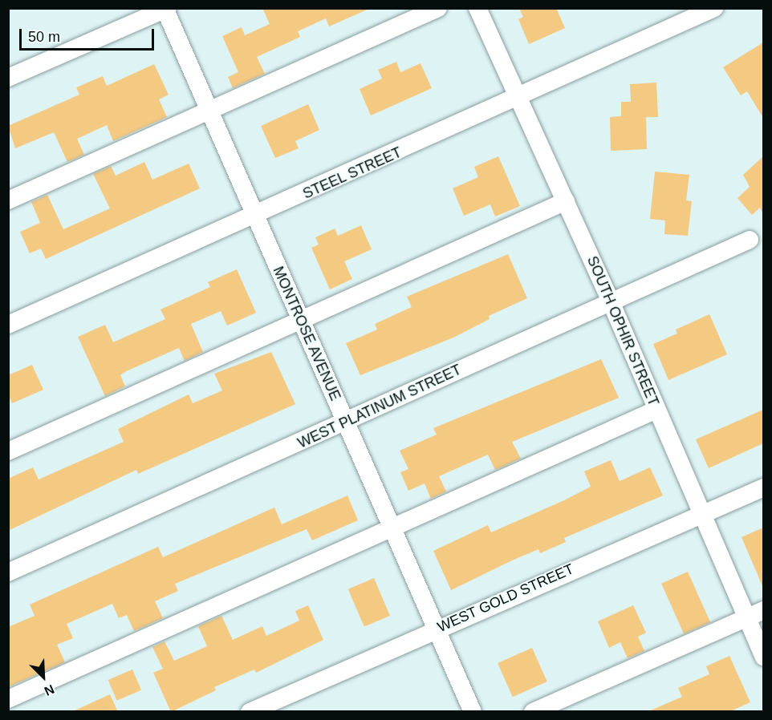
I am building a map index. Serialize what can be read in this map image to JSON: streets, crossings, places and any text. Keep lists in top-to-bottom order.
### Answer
{
  "streets": {
    "street": [
      "STEEL STREET",
      "SOUTH OPHIR STREET",
      "MONTROSE AVENUE",
      "WEST PLATINUM STREET",
      "WEST GOLD STREET"
    ]
  },
  "crossings": [
    ["STEEL STREET", "SOUTH OPHIR STREET"],
    ["STEEL STREET", "MONTROSE AVENUE"],
    ["SOUTH OPHIR STREET", "WEST PLATINUM STREET"],
    ["SOUTH OPHIR STREET", "WEST GOLD STREET"],
    ["MONTROSE AVENUE", "WEST PLATINUM STREET"],
    ["MONTROSE AVENUE", "WEST GOLD STREET"]
  ],
  "scale_bar": "50 m",
  "north": "bottom right"
}
